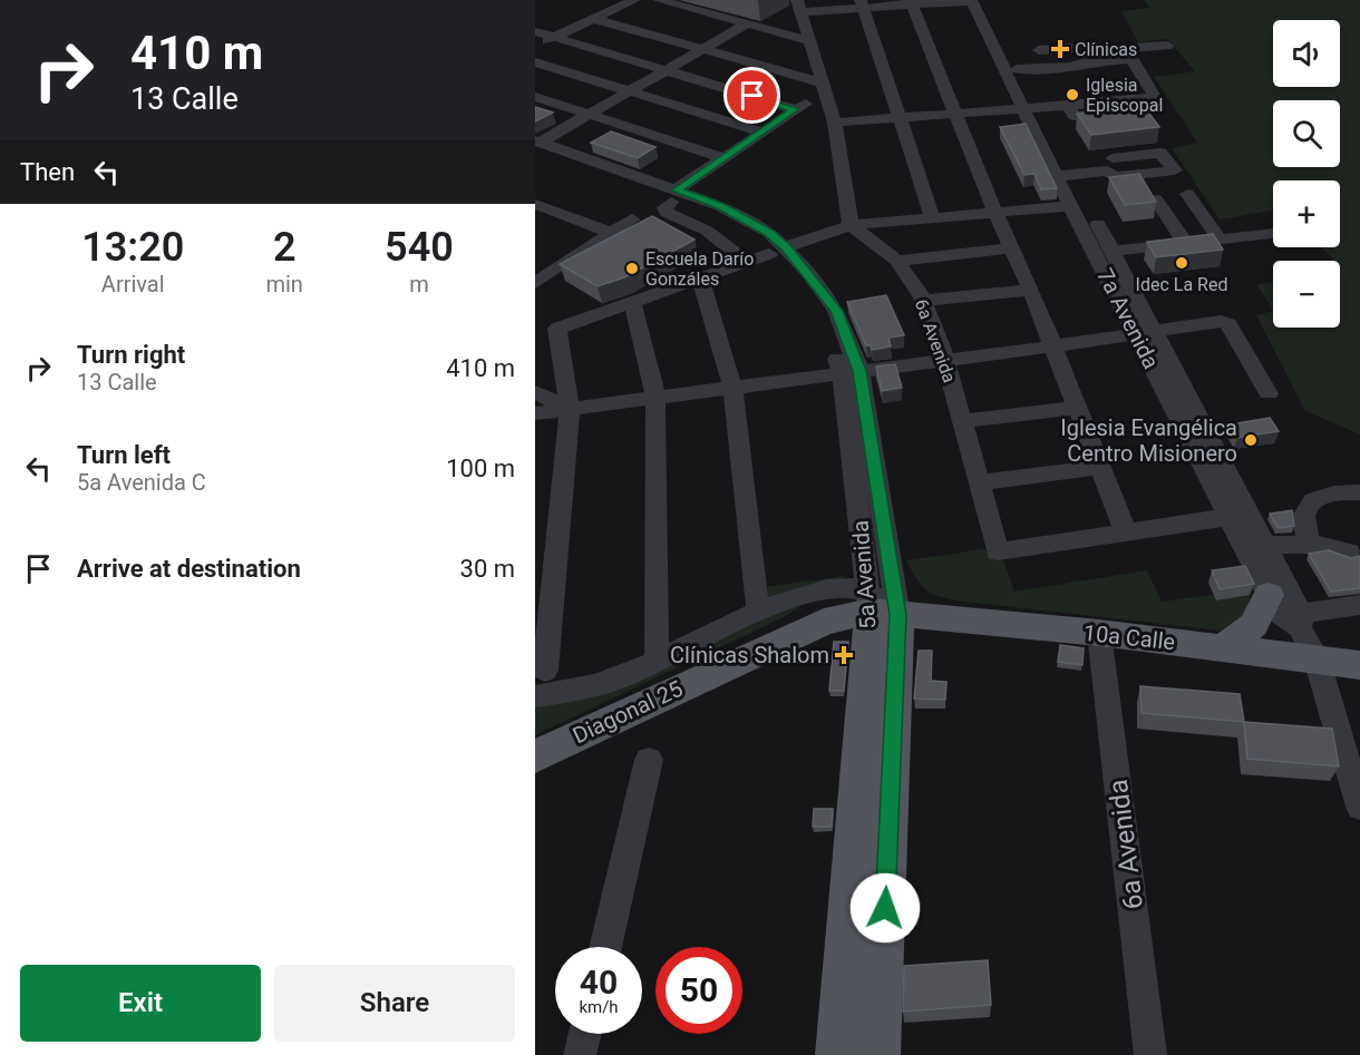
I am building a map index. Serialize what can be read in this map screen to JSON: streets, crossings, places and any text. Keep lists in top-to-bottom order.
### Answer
{
  "streets": {
    "main road": ["5a Avenida", "10a Calle", "Diagonal 25"],
    "street": ["7a Avenida", "6a Avenida"]
  },
  "crossings": [
    ["7a Avenida", "10a Calle"],
    ["6a Avenida", "10a Calle"],
    ["5a Avenida", "10a Calle"],
    ["5a Avenida", "Diagonal 25"],
    ["10a Calle", "Diagonal 25"]
  ],
  "places": {
    "health": ["Clínicas", "Clínicas Shalom"],
    "other": [
      "Iglesia Episcopal",
      "Idec La Red",
      "Escuela Darío Gonzáles",
      "Iglesia Evangélica Centro Misionero"
    ]
  },
  "page": {
    "turn": ["410 m", "13 Calle"],
    "map_buttons": ["+", "−"],
    "then": "Then",
    "eta": [
      "13:20",
      "Arrival",
      "2",
      "min",
      "540",
      "m"
    ],
    "list": [
      {
        "name": "Turn right",
        "note": "13 Calle",
        "value": "410 m"
      },
      {
        "name": "Turn left",
        "note": "5a Avenida C",
        "value": "100 m"
      },
      {
        "name": "Arrive at destination",
        "value": "30 m"
      }
    ],
    "speed": "40 km/h",
    "limit": "50",
    "buttons": ["Exit", "Share"]
  }
}
